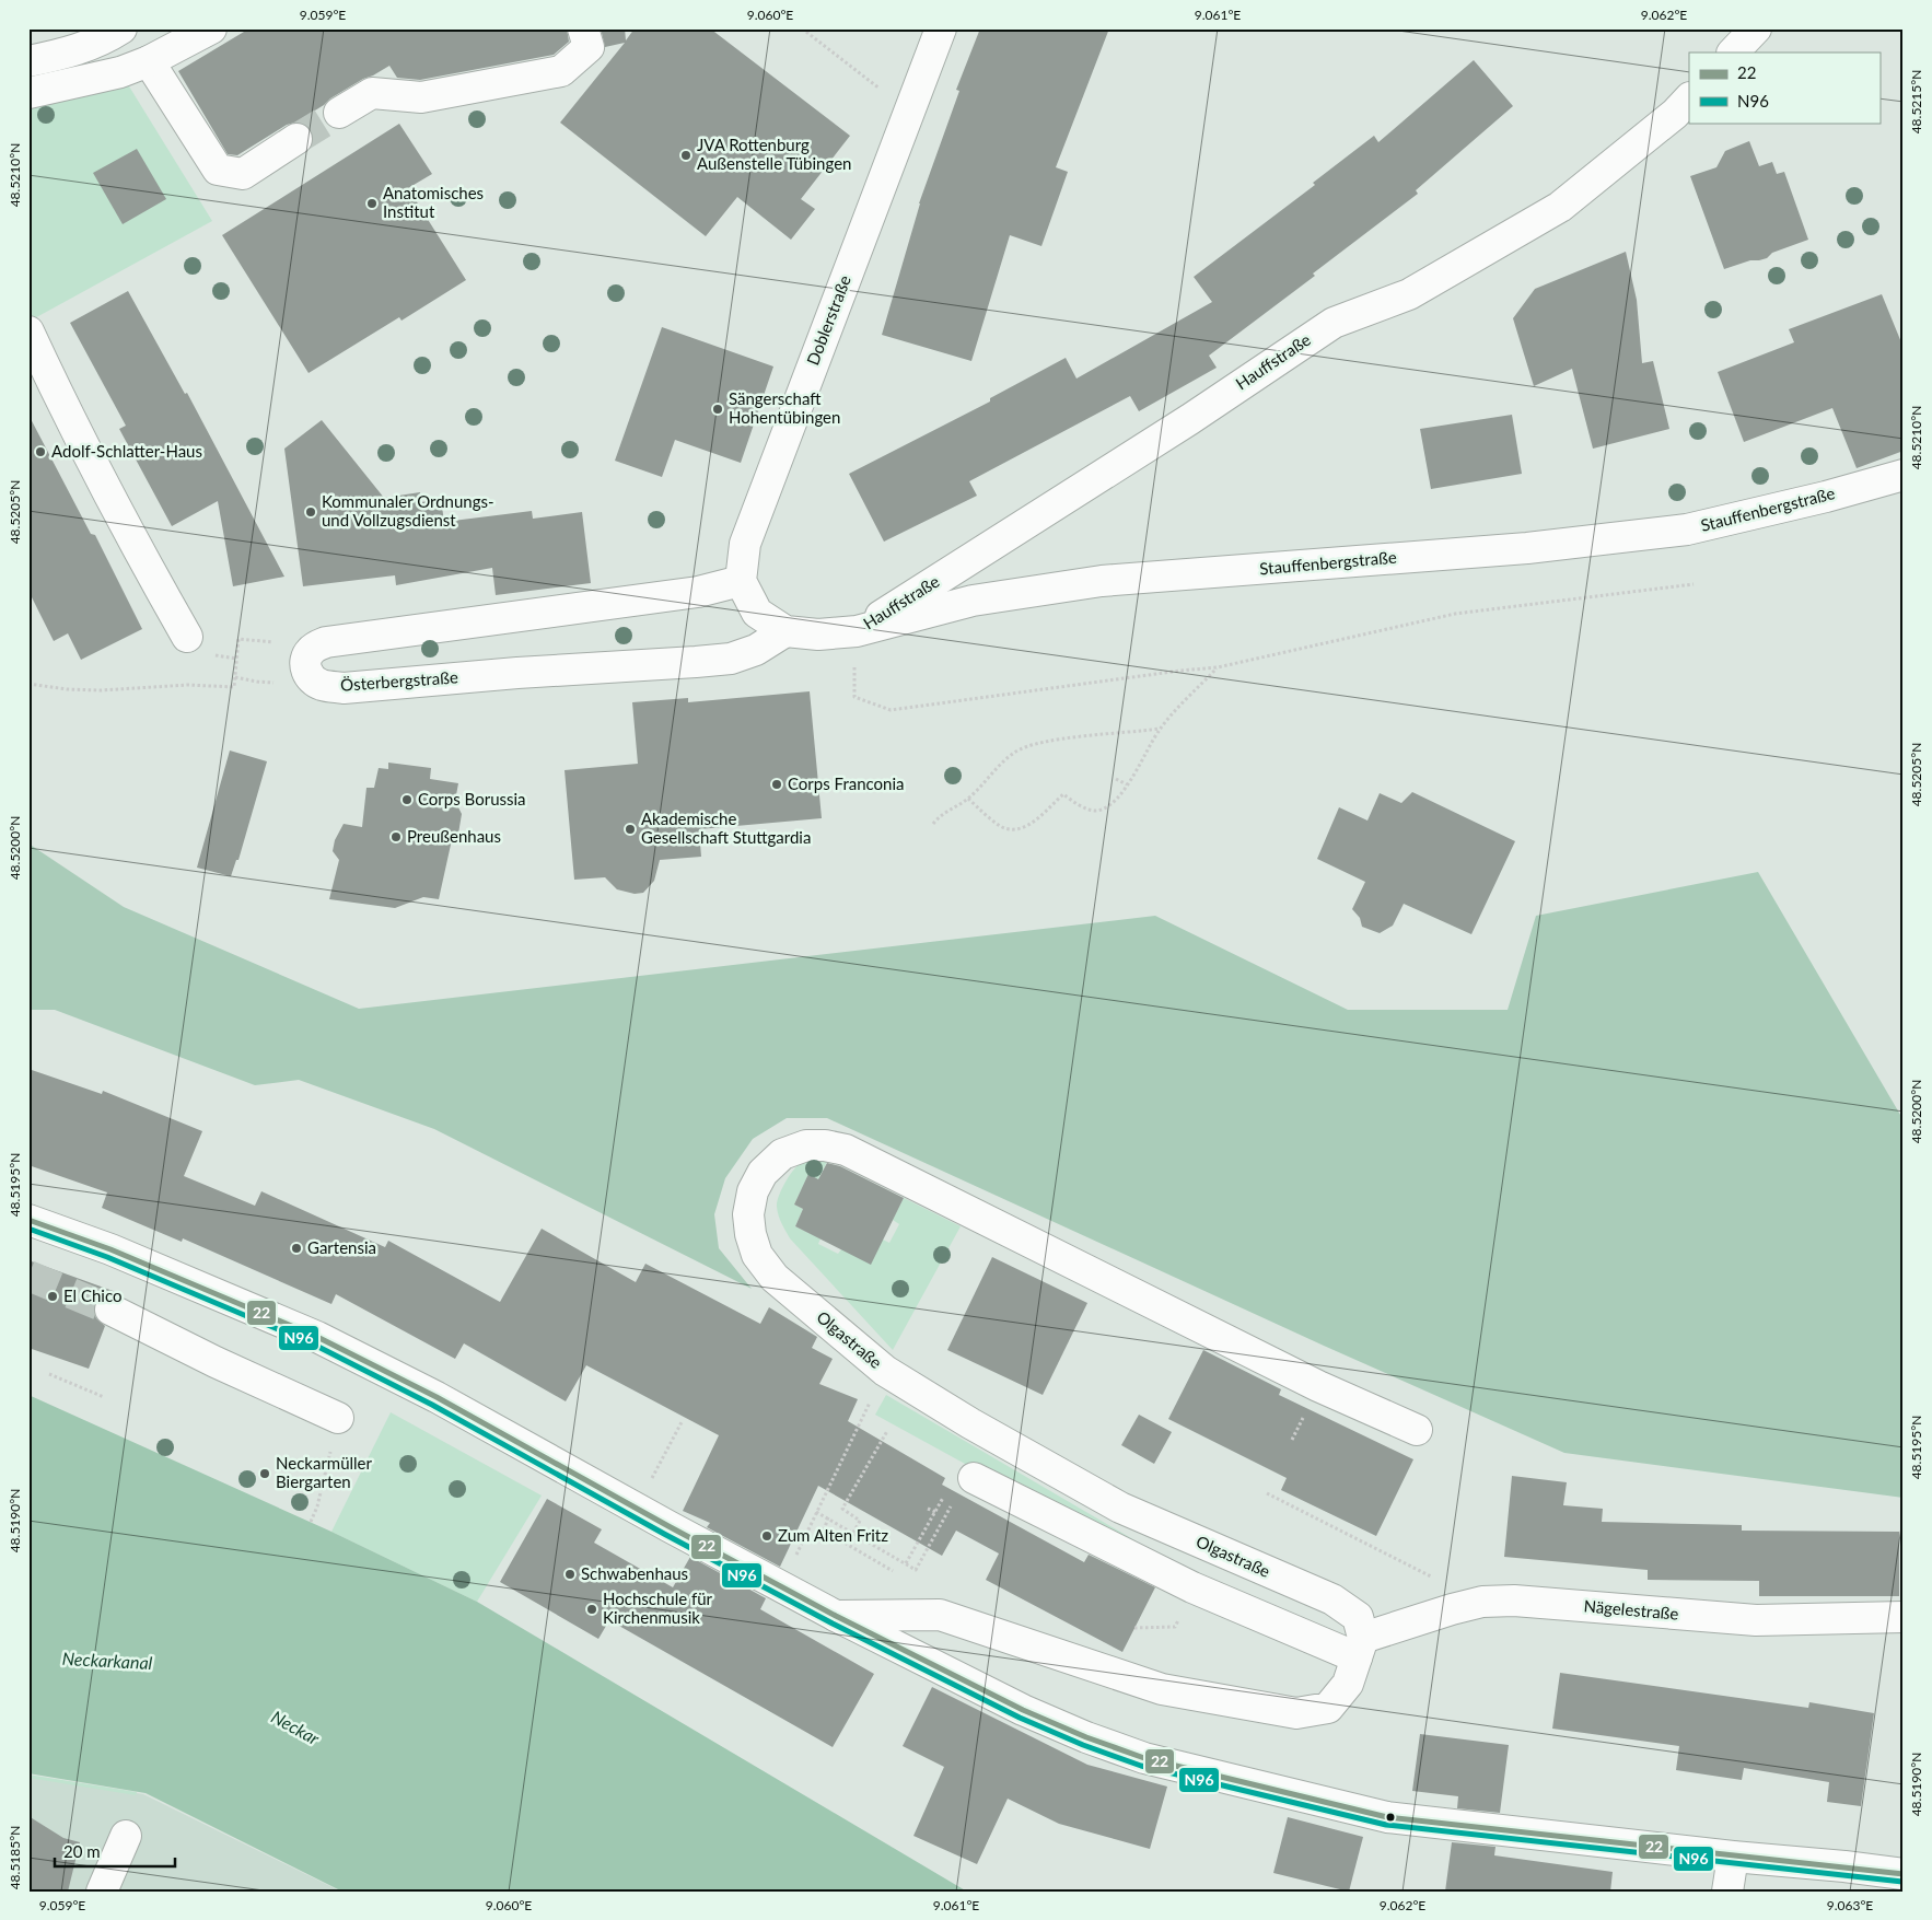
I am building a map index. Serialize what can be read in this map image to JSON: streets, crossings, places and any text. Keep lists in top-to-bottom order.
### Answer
{
  "streets": {
    "street": [
      "Doblerstraße",
      "Hauffstraße",
      "Stauffenbergstraße",
      "Österbergstraße",
      "Olgastraße",
      "Nägelestraße"
    ]
  },
  "crossings": [
    ["Doblerstraße", "Stauffenbergstraße"],
    ["Hauffstraße", "Stauffenbergstraße"],
    ["Stauffenbergstraße", "Österbergstraße"],
    ["Olgastraße", "Nägelestraße"]
  ],
  "water": ["Neckarkanal", "Neckar"],
  "places": [
    "JVA Rottenburg Außenstelle Tübingen",
    "Anatomisches Institut",
    "Sängerschaft Hohentübingen",
    "Adolf-Schlatter-Haus",
    "Kommunaler Ordnungs- und Vollzugsdienst",
    "Corps Franconia",
    "Corps Borussia",
    "Akademische Gesellschaft Stuttgardia",
    "Preußenhaus",
    "Gartensia",
    "El Chico",
    "Neckarmüller Biergarten",
    "Zum Alten Fritz",
    "Schwabenhaus",
    "Hochschule für Kirchenmusik"
  ],
  "lines": ["transit line 22", "transit line N96"],
  "legend": ["22", "N96"],
  "scale_bar": "20 m",
  "coordinates": [
    "9.059°E",
    "9.060°E",
    "9.061°E",
    "9.062°E",
    "48.5215°N",
    "48.5210°N",
    "48.5205°N",
    "48.5200°N",
    "48.5195°N",
    "48.5190°N",
    "48.5185°N",
    "9.063°E"
  ]
}
